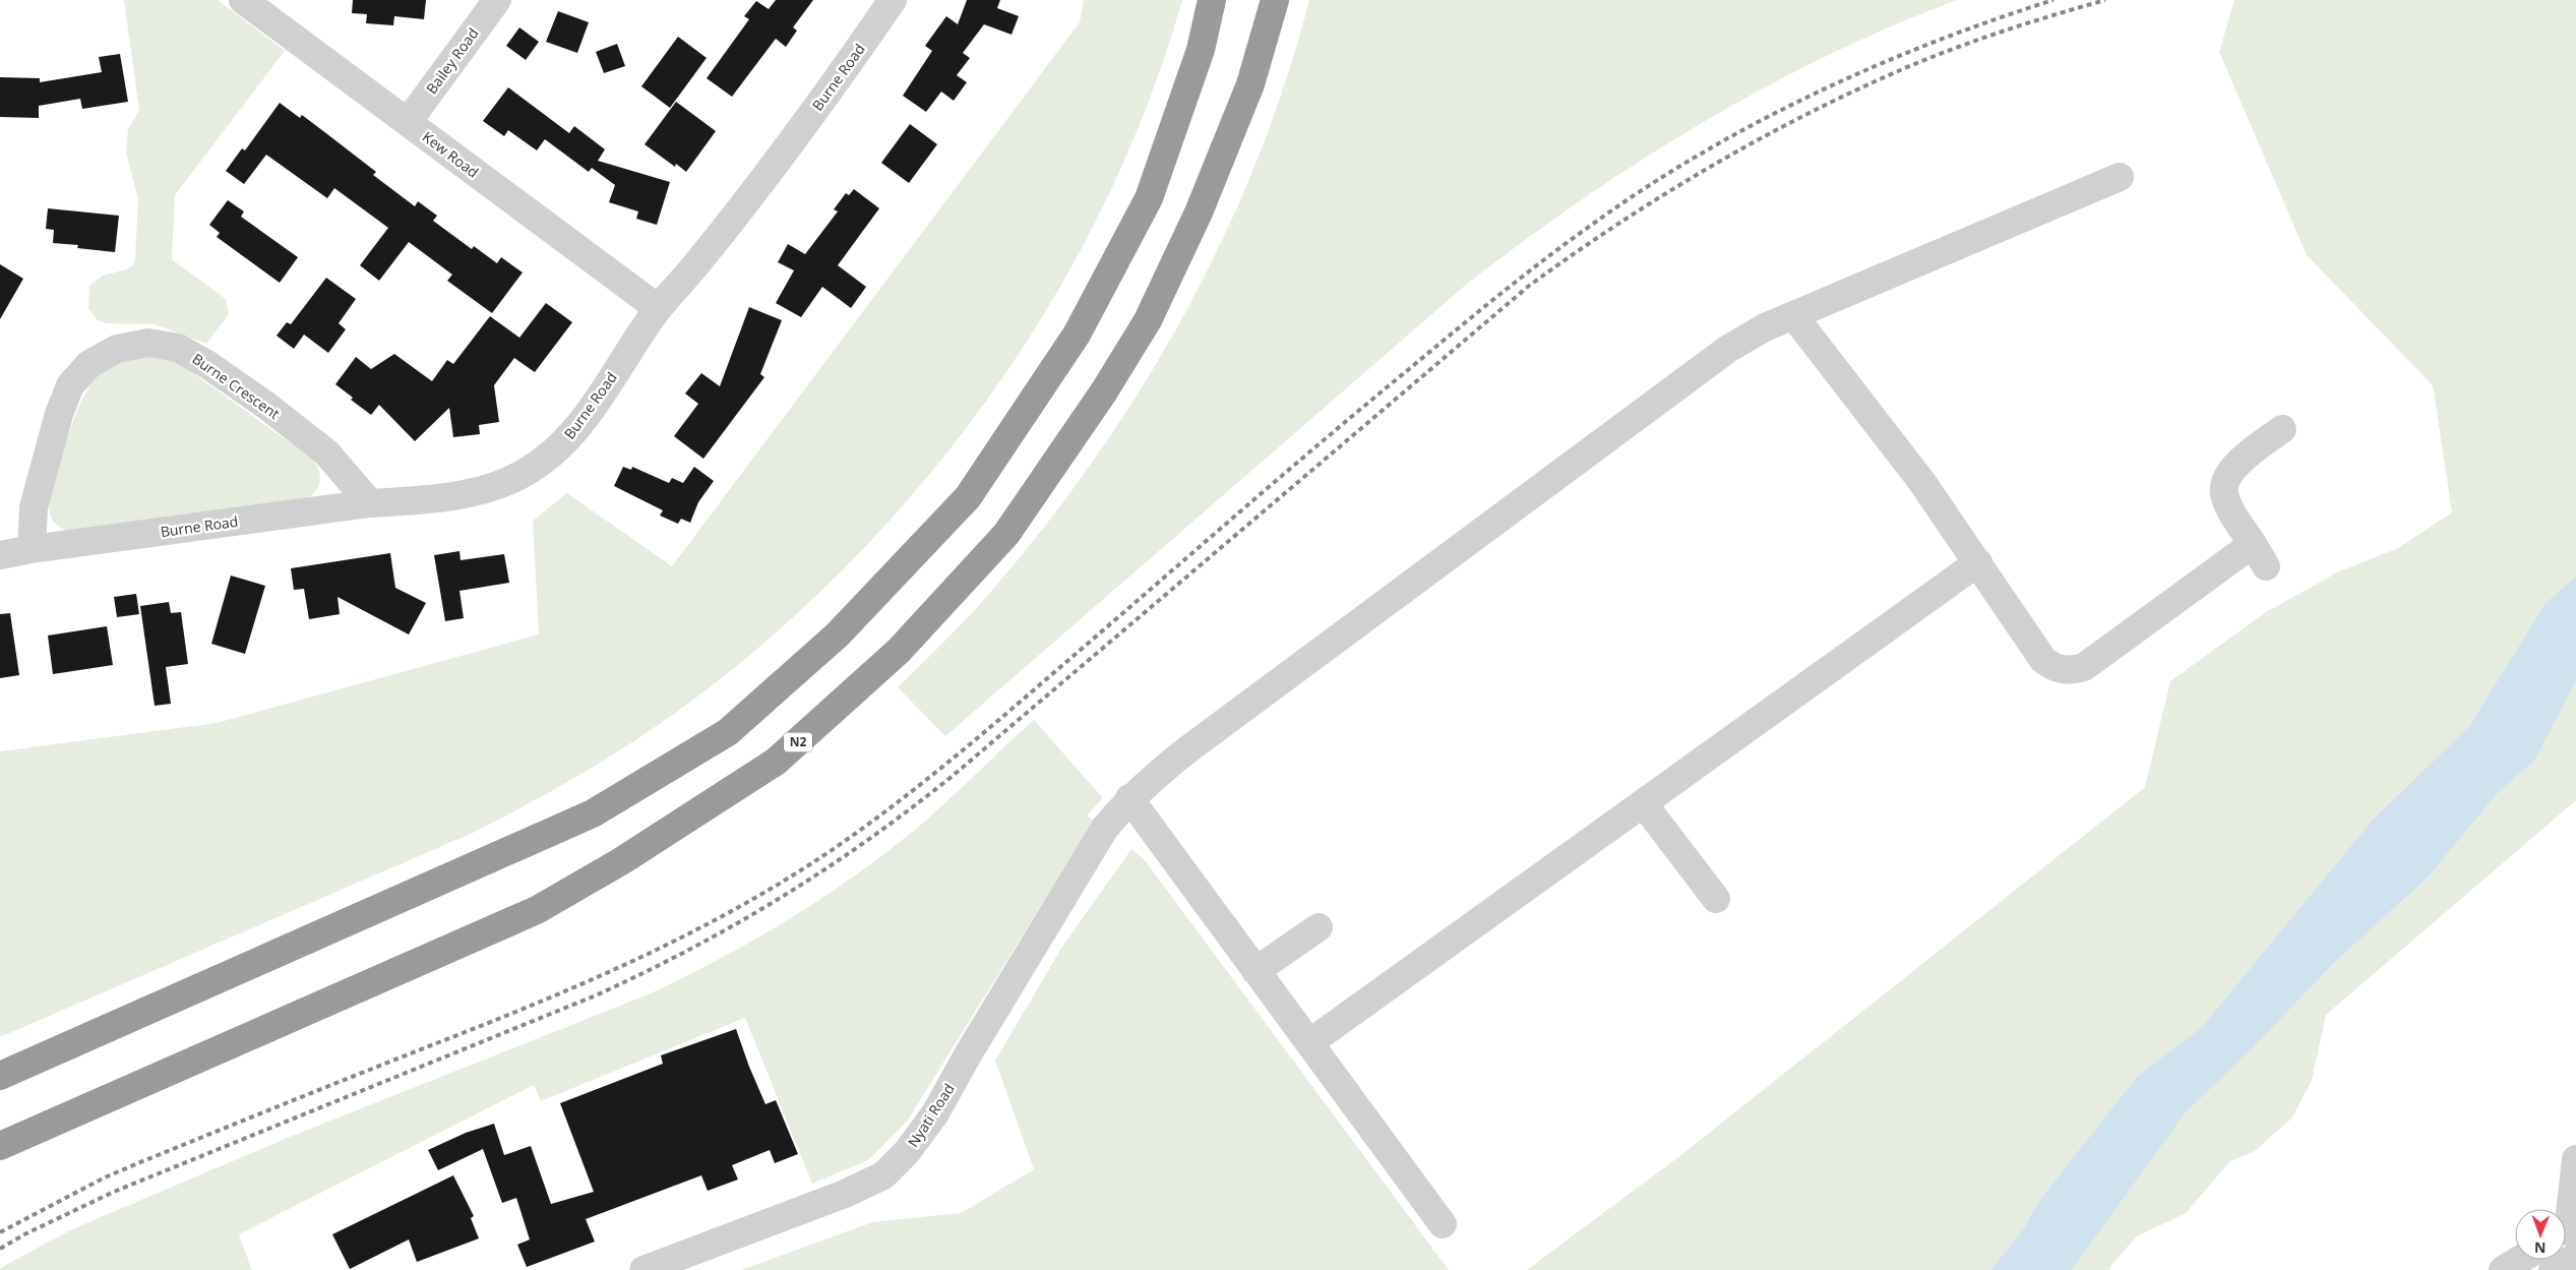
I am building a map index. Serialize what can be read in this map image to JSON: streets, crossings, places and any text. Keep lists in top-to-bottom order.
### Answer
{
  "streets": {
    "highway": ["N2"],
    "street": [
      "Bailey Road",
      "Burne Road",
      "Kew Road",
      "Burne Crescent",
      "Nyati Road"
    ]
  },
  "crossings": [
    ["Bailey Road", "Kew Road"],
    ["Burne Road", "Kew Road"],
    ["Burne Road", "Burne Crescent"]
  ],
  "north": "bottom"
}
